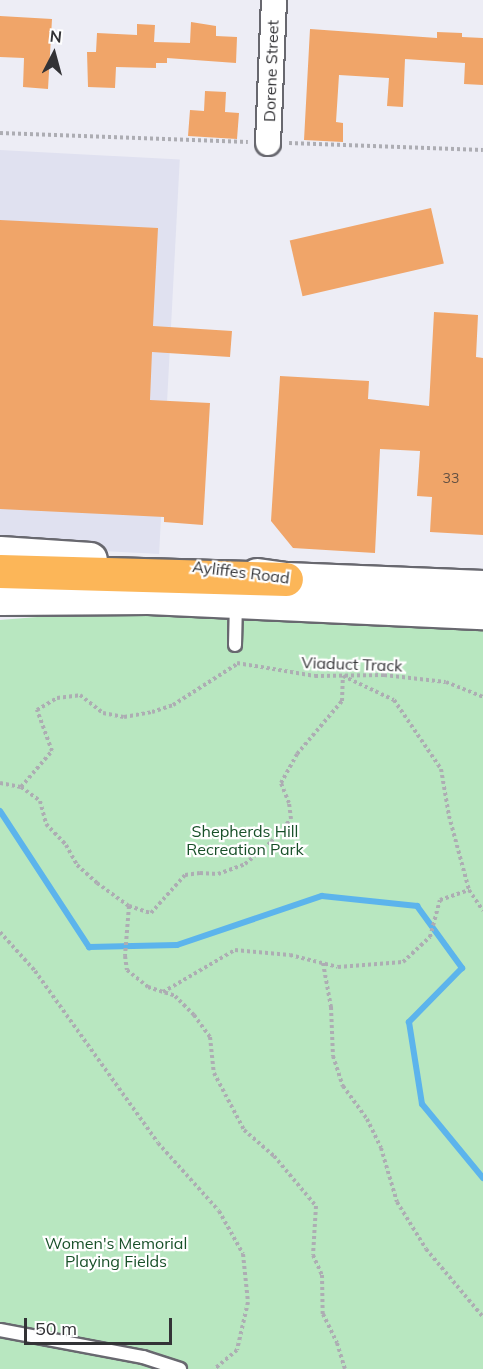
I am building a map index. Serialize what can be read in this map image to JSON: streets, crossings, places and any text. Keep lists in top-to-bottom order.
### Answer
{
  "streets": {
    "main road": ["Ayliffes Road"],
    "street": ["Dorene Street"],
    "path": ["Viaduct Track"]
  },
  "parks": ["Shepherds Hill Recreation Park", "Women's Memorial Playing Fields"],
  "house_numbers": ["33"],
  "scale_bar": "50 m",
  "north": "top"
}
